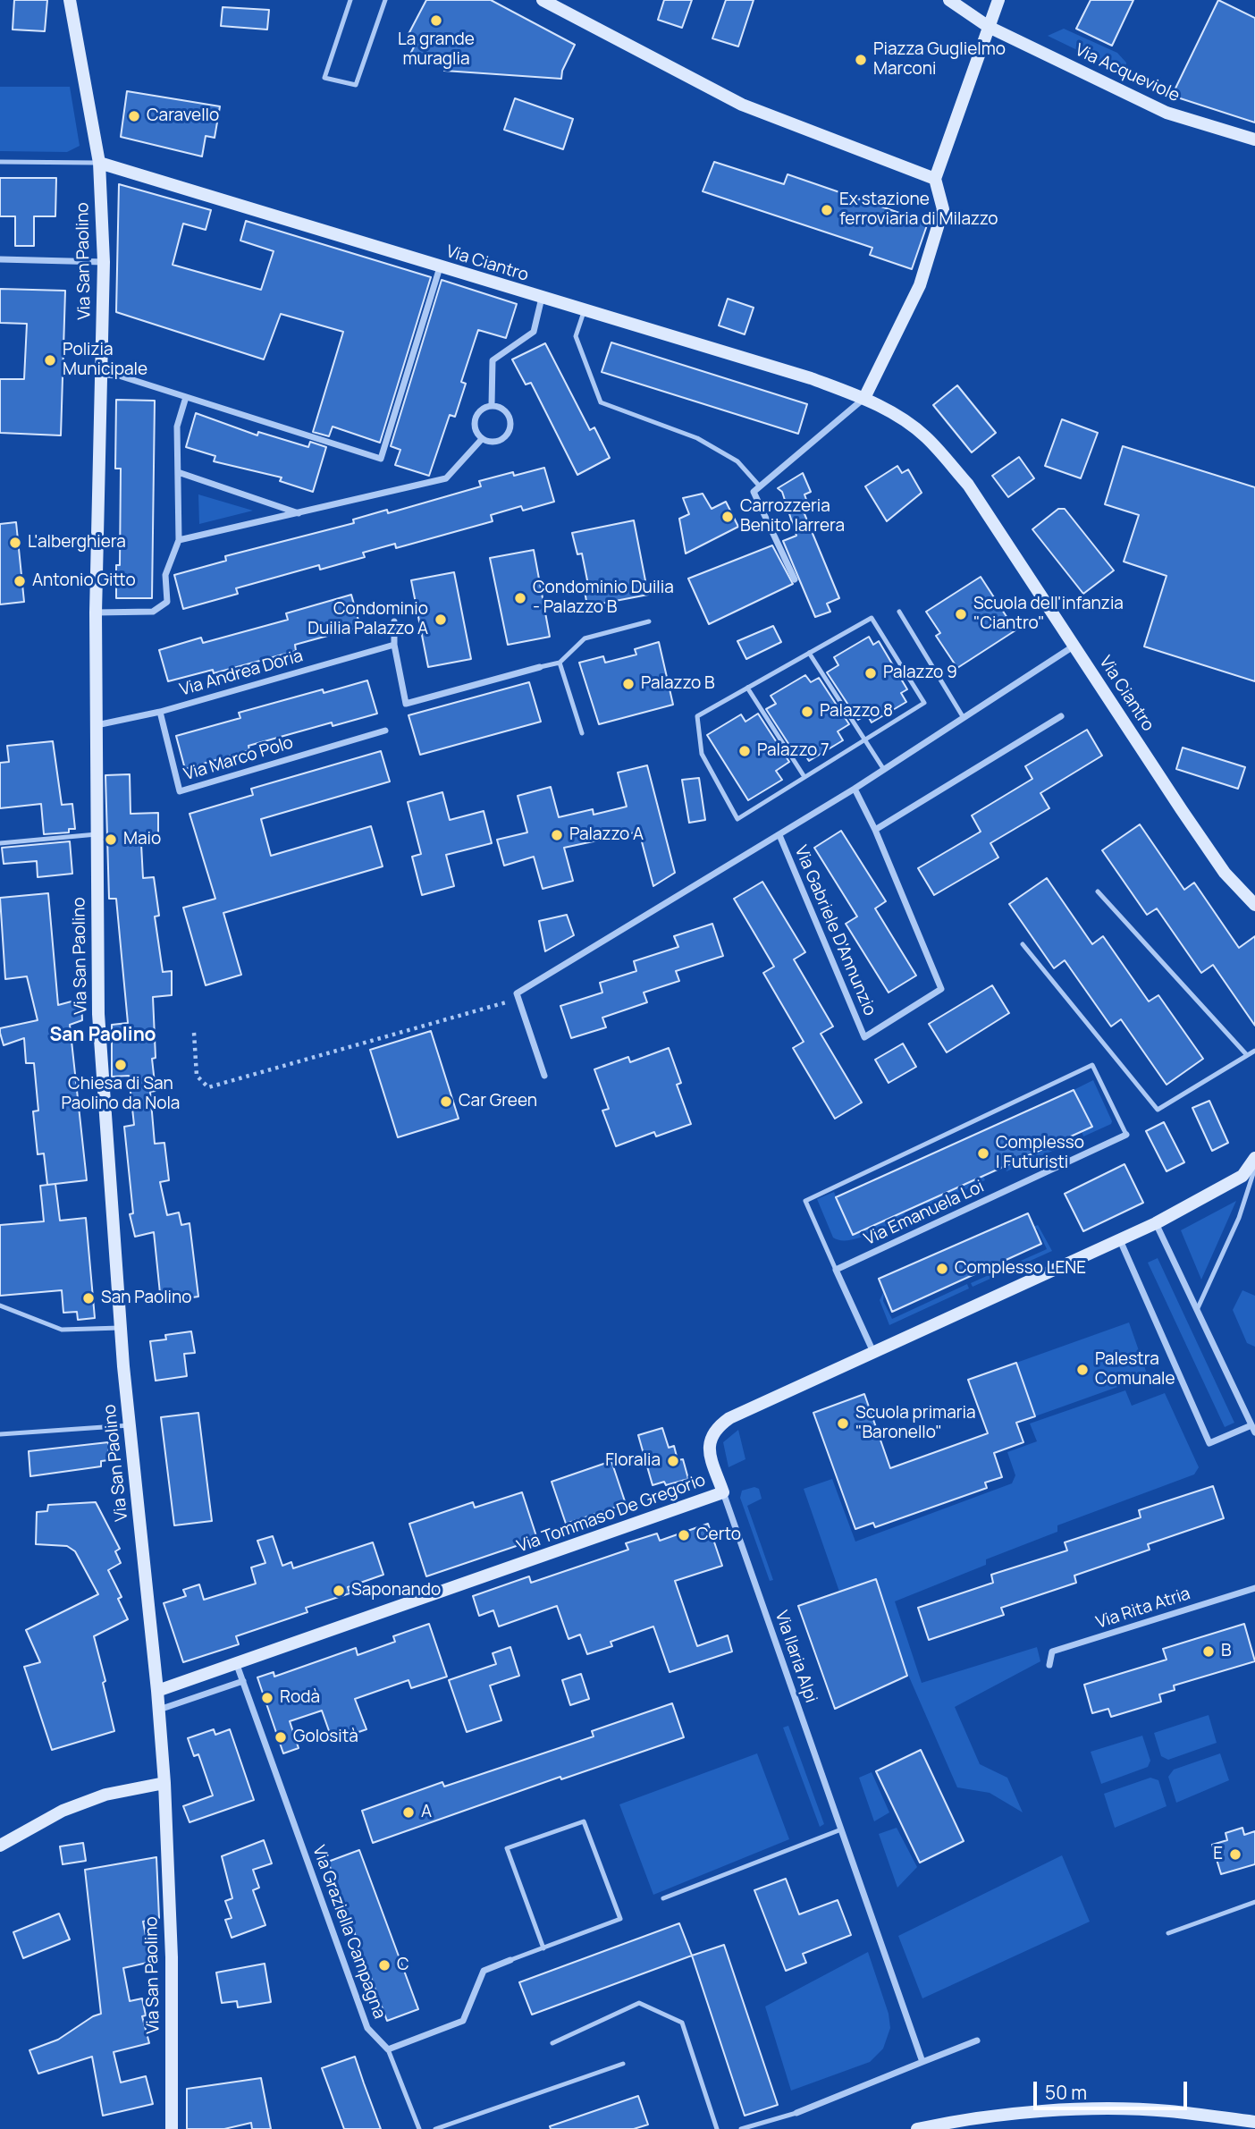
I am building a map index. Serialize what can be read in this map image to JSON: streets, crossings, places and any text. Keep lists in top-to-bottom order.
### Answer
{
  "streets": {
    "street": [
      "Via Acqueviole",
      "Via San Paolino",
      "Via Ciantro",
      "Via Andrea Doria",
      "Via Marco Polo",
      "Via Gabriele D'Annunzio",
      "Via Emanuela Loi",
      "Via Tommaso De Gregorio",
      "Via Rita Atria",
      "Via Ilaria Alpi",
      "Via Graziella Campagna"
    ]
  },
  "crossings": [
    ["Via San Paolino", "Via Ciantro"],
    ["Via San Paolino", "Via Andrea Doria"],
    ["Via San Paolino", "Via Tommaso De Gregorio"],
    ["Via Ciantro", "Via Gabriele D'Annunzio"],
    ["Via Andrea Doria", "Via Marco Polo"],
    ["Via Tommaso De Gregorio", "Via Ilaria Alpi"],
    ["Via Tommaso De Gregorio", "Via Graziella Campagna"]
  ],
  "districts": ["San Paolino"],
  "places": [
    "La grande muraglia",
    "Piazza Guglielmo Marconi",
    "Caravello",
    "Ex stazione ferroviaria di Milazzo",
    "Polizia Municipale",
    "Carrozzeria Benito Iarrera",
    "L'alberghiera",
    "Antonio Gitto",
    "Condominio Duilia - Palazzo B",
    "Scuola dell'infanzia \"Ciantro\"",
    "Condominio Duilia Palazzo A",
    "Palazzo 9",
    "Palazzo B",
    "Palazzo 8",
    "Palazzo 7",
    "Palazzo A",
    "Maio",
    "Chiesa di San Paolino da Nola",
    "Car Green",
    "Complesso I Futuristi",
    "Complesso LENE",
    "San Paolino",
    "Palestra Comunale",
    "Scuola primaria \"Baronello\"",
    "Floralia",
    "Certo",
    "Saponando",
    "B",
    "Rodà",
    "Golosità",
    "A",
    "E",
    "C"
  ],
  "scale_bar": "50 m"
}
